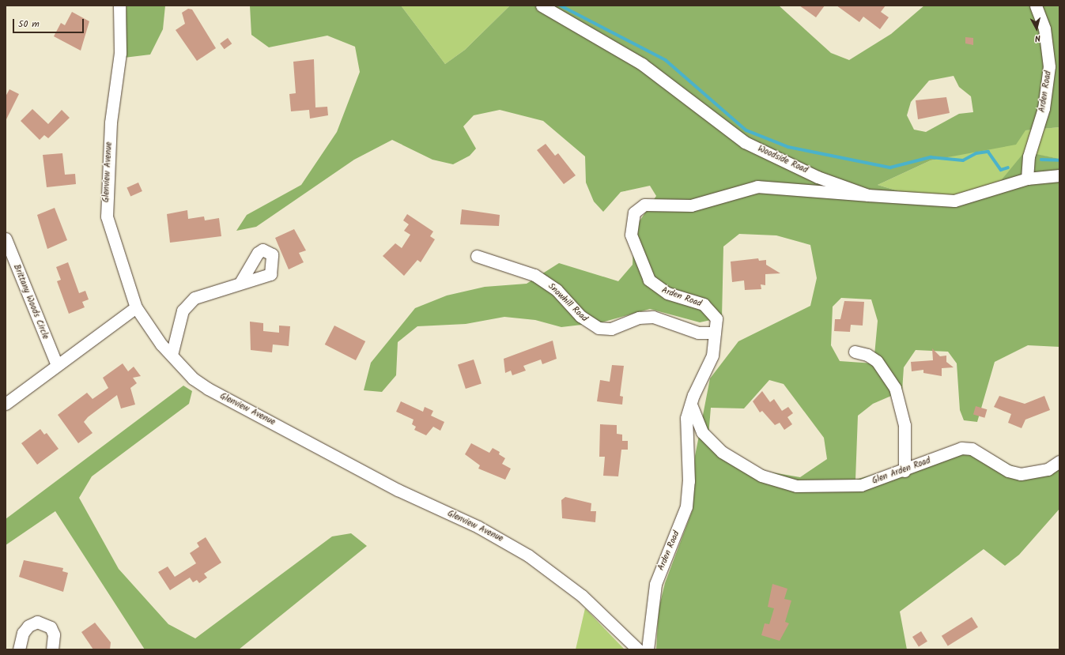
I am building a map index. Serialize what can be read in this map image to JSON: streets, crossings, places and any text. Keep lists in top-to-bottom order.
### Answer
{
  "streets": {
    "street": [
      "Arden Road",
      "Woodside Road",
      "Glenview Avenue",
      "Brittany Woods Circle",
      "Snowhill Road",
      "Glen Arden Road"
    ]
  },
  "crossings": [
    ["Arden Road", "Woodside Road"],
    ["Arden Road", "Snowhill Road"],
    ["Arden Road", "Glen Arden Road"]
  ],
  "scale_bar": "50 m",
  "north": "bottom"
}
